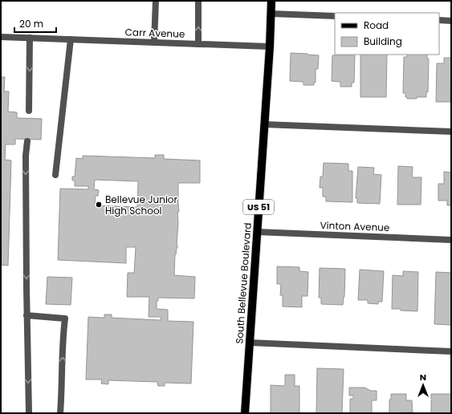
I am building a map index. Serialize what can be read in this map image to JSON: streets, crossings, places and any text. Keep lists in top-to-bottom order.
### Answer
{
  "streets": {
    "main road": ["US 51", "South Bellevue Boulevard"],
    "street": ["Carr Avenue", "Vinton Avenue"]
  },
  "crossings": [
    ["Carr Avenue", "South Bellevue Boulevard"],
    ["Vinton Avenue", "South Bellevue Boulevard"]
  ],
  "places": ["Bellevue Junior High School"],
  "legend": ["Road", "Building"],
  "scale_bar": "20 m",
  "north": "top"
}
